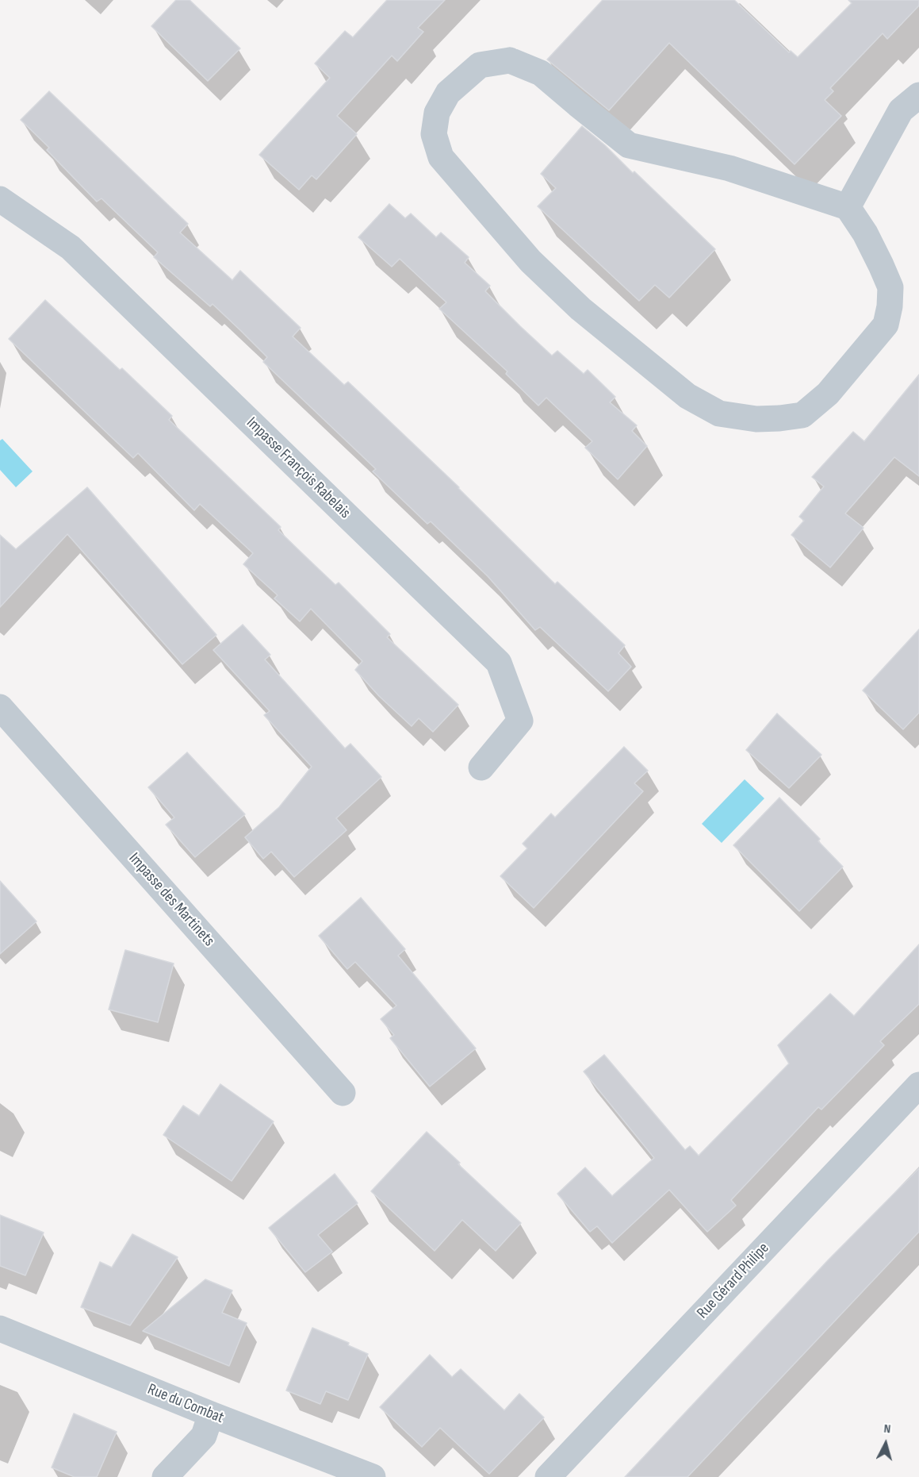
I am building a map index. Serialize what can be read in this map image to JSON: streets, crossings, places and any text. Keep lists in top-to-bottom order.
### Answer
{
  "streets": {
    "street": [
      "Impasse François Rabelais",
      "Impasse des Martinets",
      "Rue Gérard Philipe",
      "Rue du Combat"
    ]
  },
  "north": "top"
}
